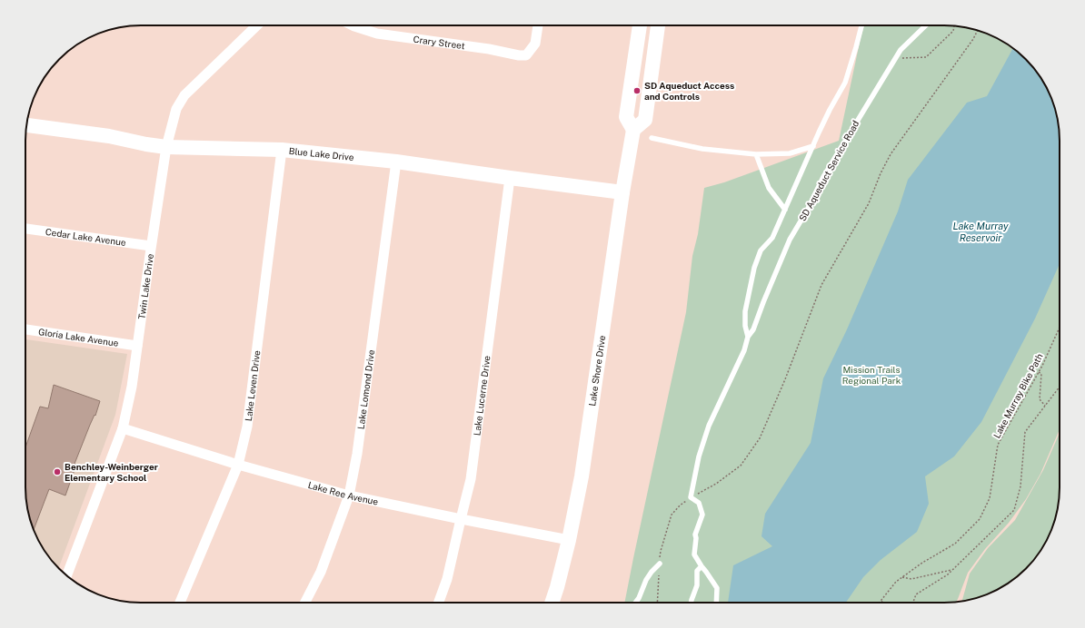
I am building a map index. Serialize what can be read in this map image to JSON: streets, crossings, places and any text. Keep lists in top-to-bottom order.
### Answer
{
  "streets": {
    "main road": ["Blue Lake Drive", "Lake Shore Drive"],
    "street": [
      "Crary Street",
      "Cedar Lake Avenue",
      "Twin Lake Drive",
      "Gloria Lake Avenue",
      "Lake Leven Drive",
      "Lake Lomond Drive",
      "Lake Lucerne Drive",
      "Lake Ree Avenue"
    ],
    "lane": ["SD Aqueduct Service Road"],
    "path": ["Lake Murray Bike Path"]
  },
  "crossings": [
    ["Blue Lake Drive", "Twin Lake Drive"],
    ["Blue Lake Drive", "Lake Shore Drive"],
    ["Blue Lake Drive", "Lake Leven Drive"],
    ["Blue Lake Drive", "Lake Lomond Drive"],
    ["Blue Lake Drive", "Lake Lucerne Drive"],
    ["Cedar Lake Avenue", "Twin Lake Drive"],
    ["Twin Lake Drive", "Gloria Lake Avenue"],
    ["Twin Lake Drive", "Lake Ree Avenue"],
    ["Lake Shore Drive", "Lake Ree Avenue"],
    ["Lake Leven Drive", "Lake Ree Avenue"],
    ["Lake Lomond Drive", "Lake Ree Avenue"],
    ["Lake Lucerne Drive", "Lake Ree Avenue"]
  ],
  "water": ["Lake Murray Reservoir"],
  "parks": ["Mission Trails Regional Park"],
  "places": ["SD Aqueduct Access and Controls", "Benchley-Weinberger Elementary School"]
}
